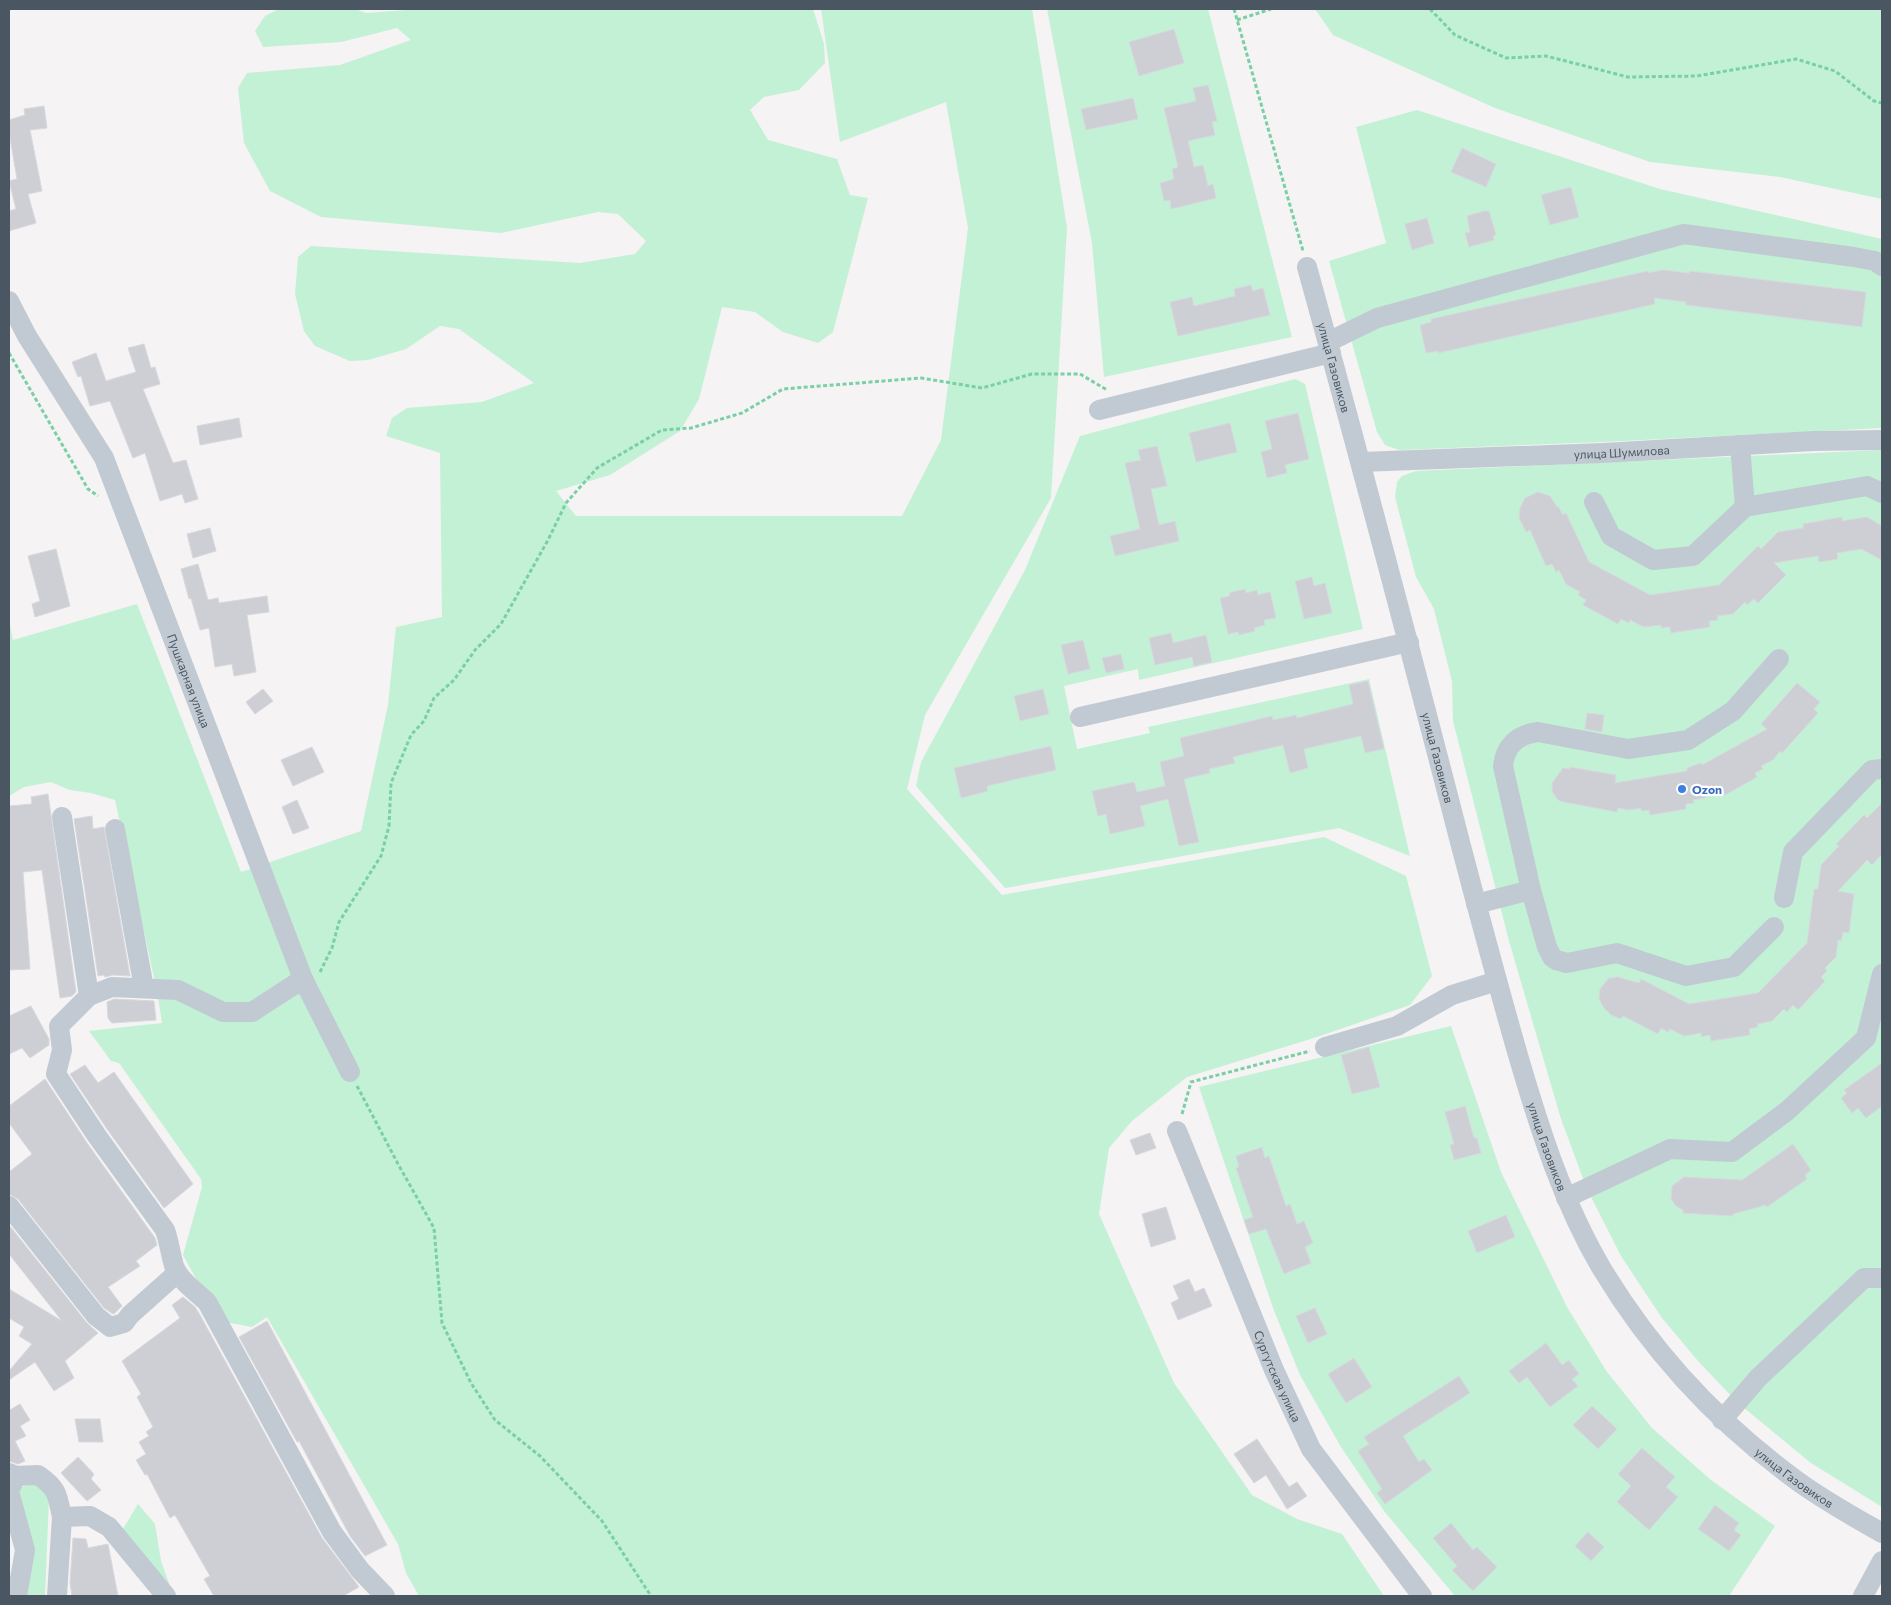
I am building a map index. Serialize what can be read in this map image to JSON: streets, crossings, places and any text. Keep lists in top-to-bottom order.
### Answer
{
  "streets": {
    "street": [
      "улица Газовиков",
      "улица Шумилова",
      "Пушкарная улица",
      "Сургутская улица"
    ]
  },
  "crossings": [
    ["улица Газовиков", "улица Шумилова"]
  ],
  "places": ["Ozon"]
}
